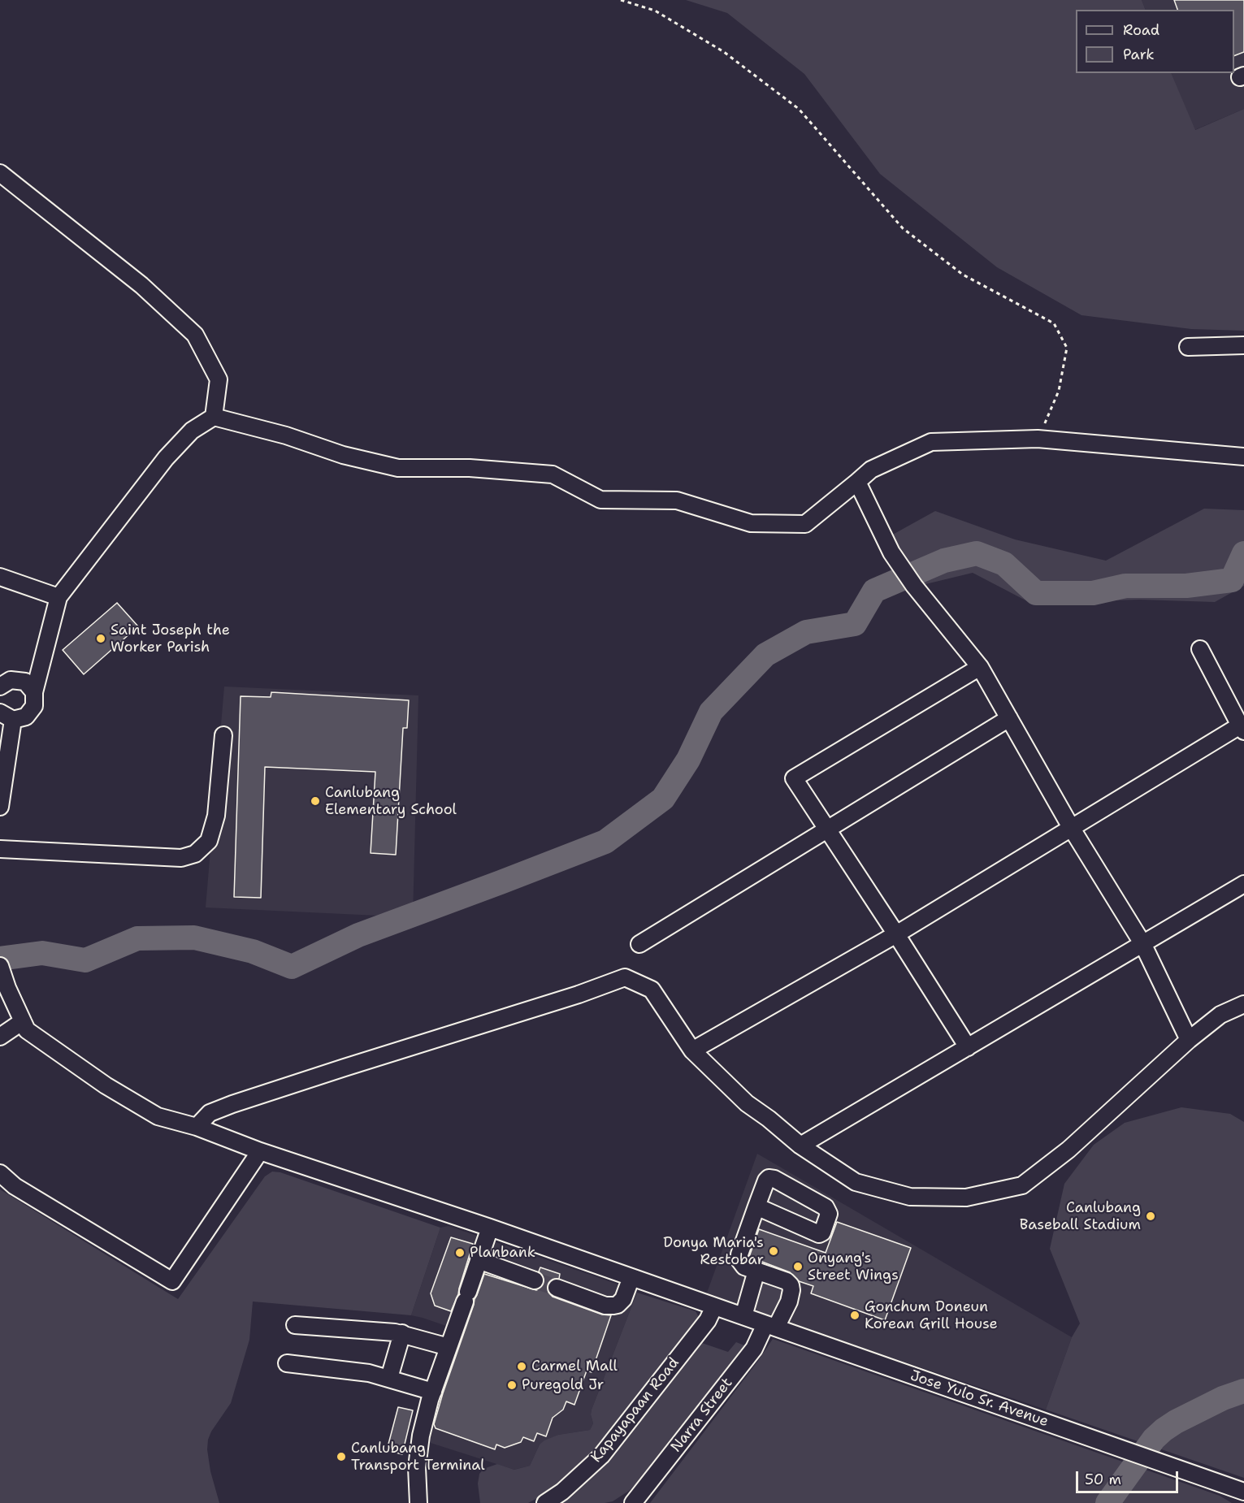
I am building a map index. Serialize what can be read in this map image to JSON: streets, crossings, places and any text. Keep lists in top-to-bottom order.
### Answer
{
  "streets": {
    "street": ["Jose Yulo Sr. Avenue", "Kapayapaan Road", "Narra Street"]
  },
  "crossings": [
    ["Jose Yulo Sr. Avenue", "Kapayapaan Road"],
    ["Jose Yulo Sr. Avenue", "Narra Street"]
  ],
  "places": [
    "Saint Joseph the Worker Parish",
    "Canlubang Elementary School",
    "Canlubang Baseball Stadium",
    "Donya Maria's Restobar",
    "Planbank",
    "Onyang's Street Wings",
    "Gonchum Doneun Korean Grill House",
    "Carmel Mall",
    "Puregold Jr",
    "Canlubang Transport Terminal"
  ],
  "legend": ["Road", "Park"],
  "scale_bar": "50 m"
}
